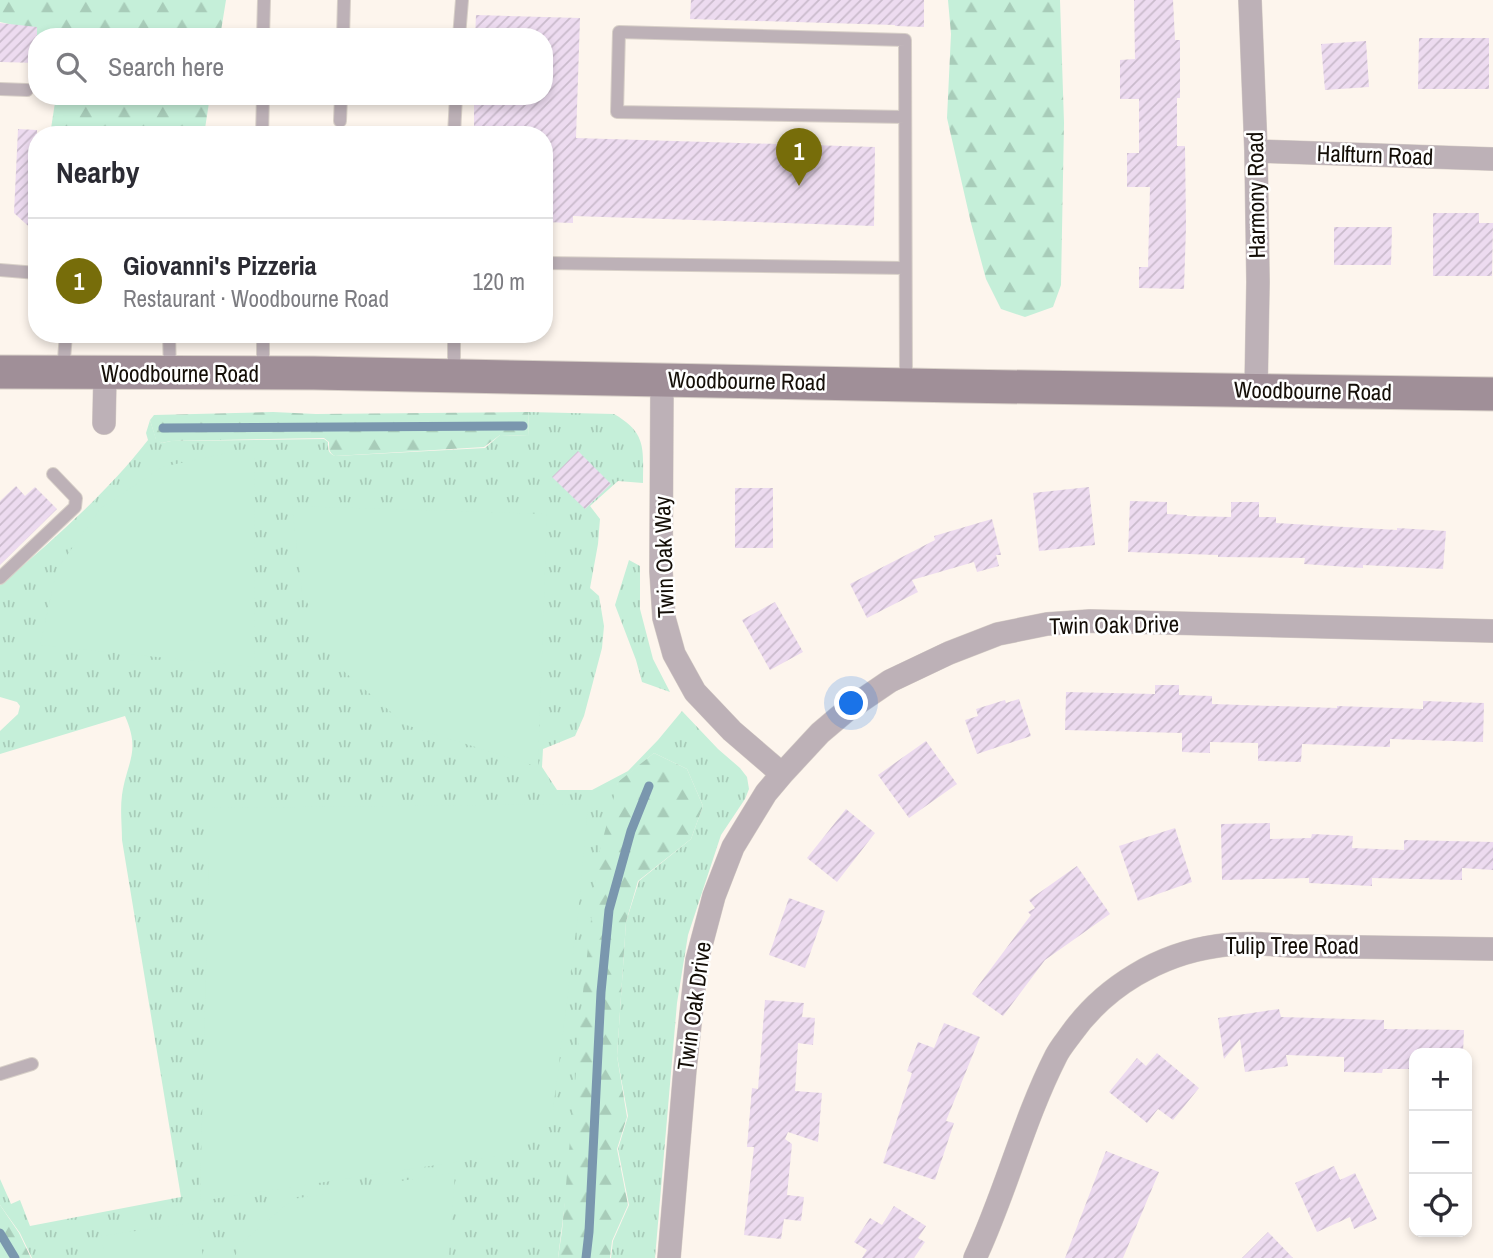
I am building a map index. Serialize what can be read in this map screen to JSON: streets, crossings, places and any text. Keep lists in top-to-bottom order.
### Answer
{
  "streets": {
    "main road": ["Woodbourne Road"],
    "street": [
      "Halfturn Road",
      "Harmony Road",
      "Twin Oak Way",
      "Twin Oak Drive",
      "Tulip Tree Road"
    ]
  },
  "crossings": [
    ["Halfturn Road", "Harmony Road"],
    ["Harmony Road", "Woodbourne Road"],
    ["Woodbourne Road", "Twin Oak Way"],
    ["Twin Oak Way", "Twin Oak Drive"]
  ],
  "page": {
    "search": "Search here",
    "heading": "Nearby",
    "pins": "1",
    "list": [
      {
        "mark": "1",
        "name": "Giovanni's Pizzeria",
        "note": "Restaurant · Woodbourne Road",
        "value": "120 m"
      }
    ],
    "map_buttons": ["+", "−"]
  }
}
